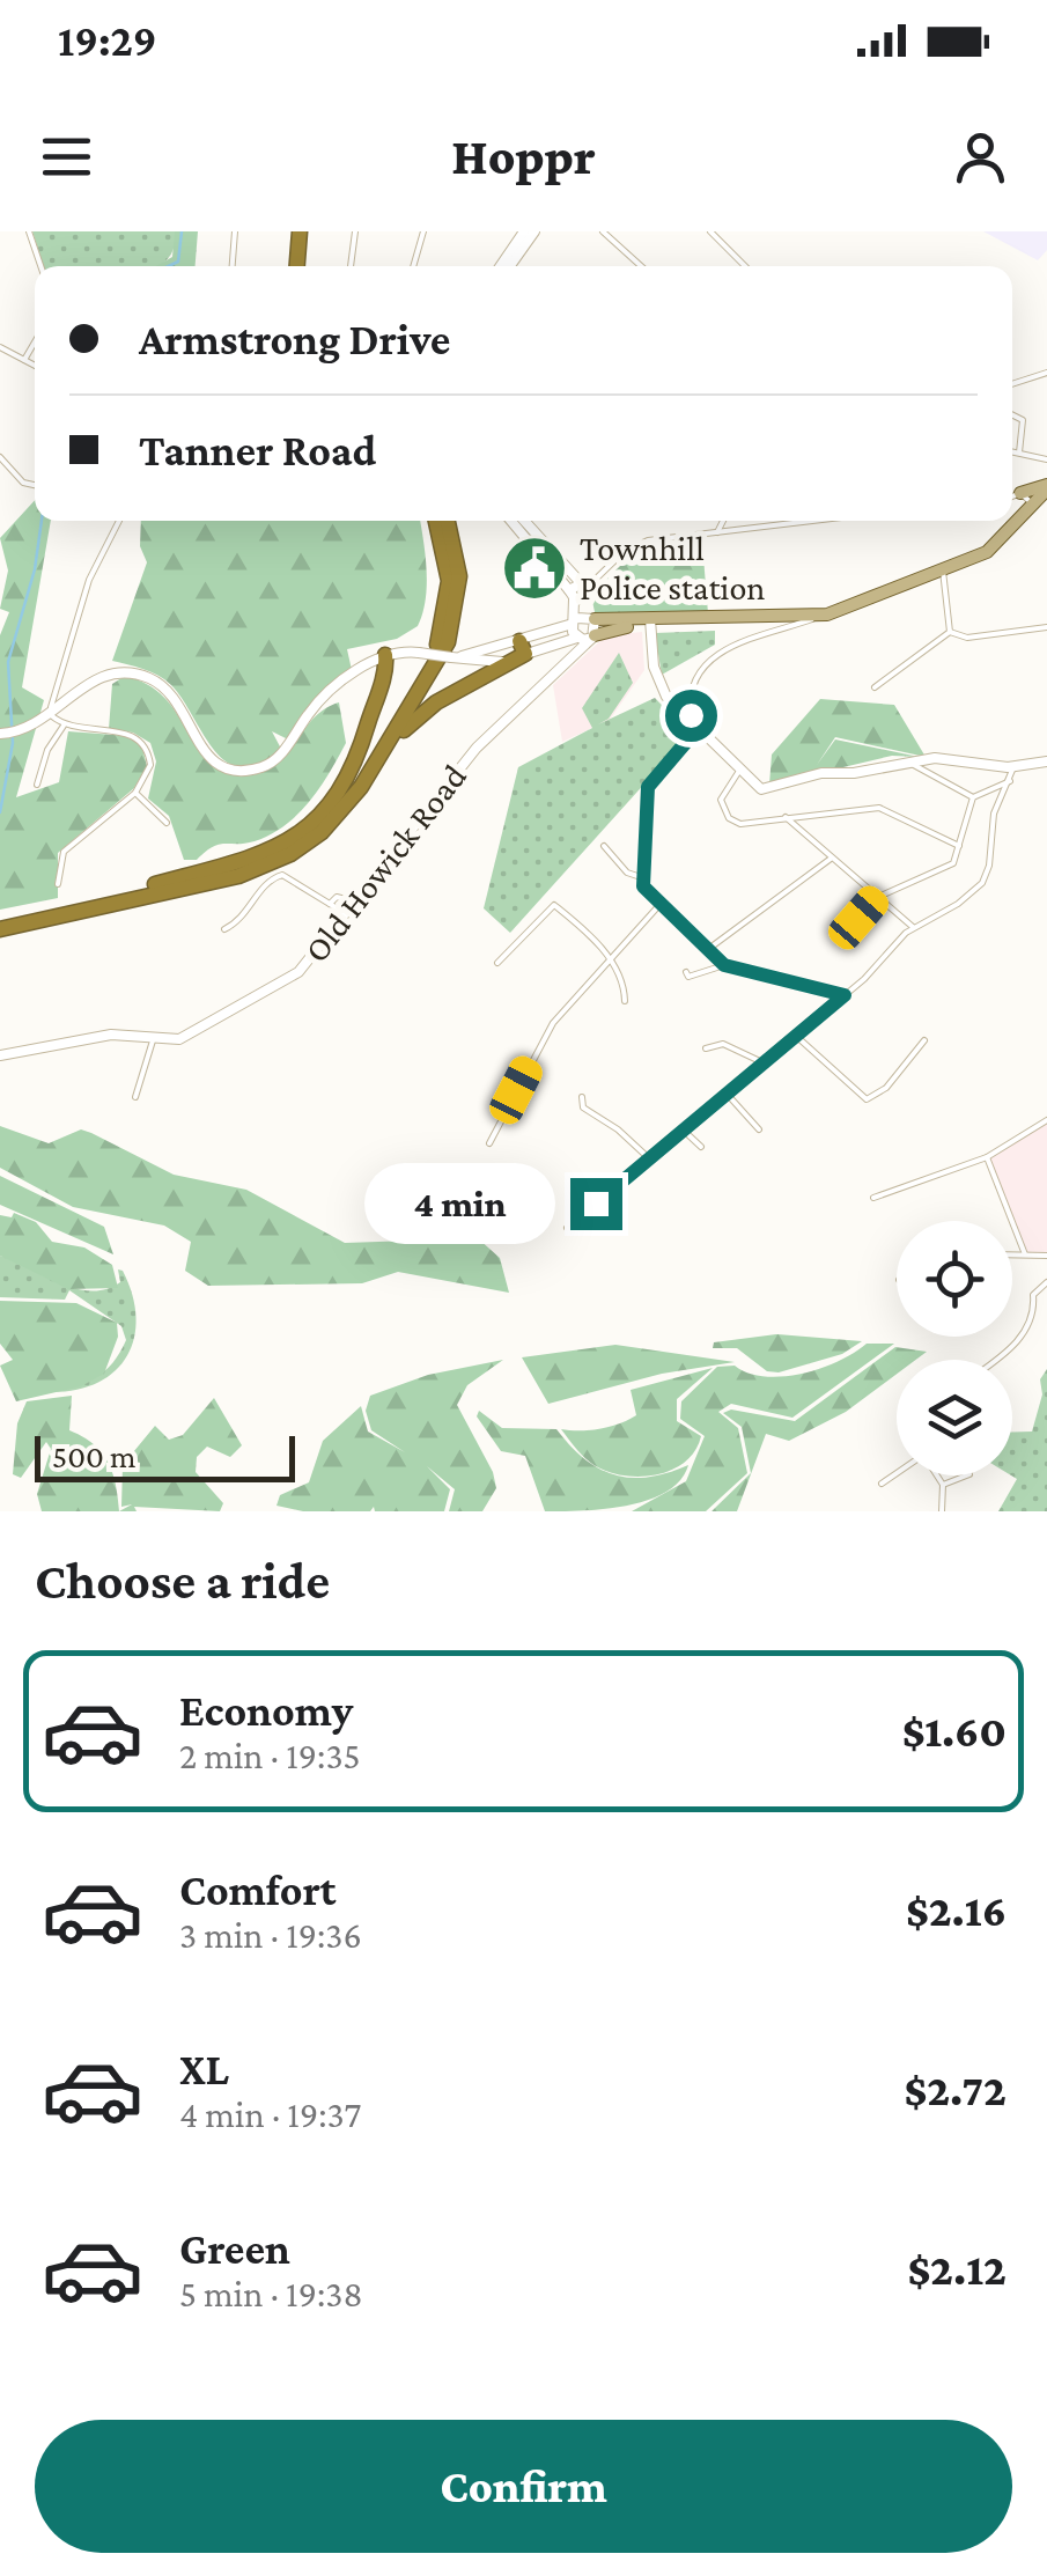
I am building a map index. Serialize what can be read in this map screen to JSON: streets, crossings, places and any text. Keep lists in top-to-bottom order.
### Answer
{
  "streets": {
    "street": ["Old Howick Road"]
  },
  "places": {
    "public building": ["Townhill Police station"]
  },
  "scale_bar": "500 m",
  "page": {
    "status": "19:29",
    "header": "Hoppr",
    "banner": ["Armstrong Drive", "Tanner Road"],
    "bubble": "4 min",
    "scale": "500 m",
    "heading": "Choose a ride",
    "list": [
      {
        "name": "Economy",
        "note": "2 min · 19:35",
        "value": "$1.60"
      },
      {
        "name": "Comfort",
        "note": "3 min · 19:36",
        "value": "$2.16"
      },
      {
        "name": "XL",
        "note": "4 min · 19:37",
        "value": "$2.72"
      },
      {
        "name": "Green",
        "note": "5 min · 19:38",
        "value": "$2.12"
      }
    ],
    "buttons": "Confirm"
  }
}
